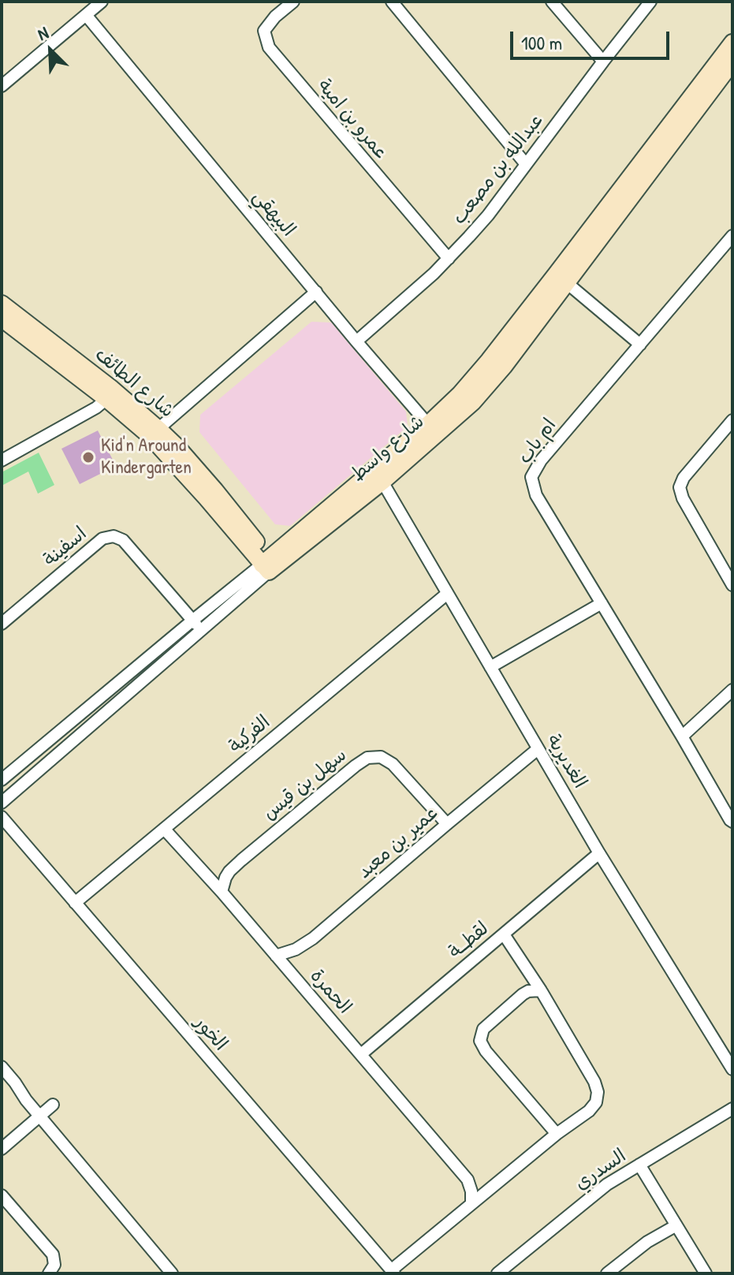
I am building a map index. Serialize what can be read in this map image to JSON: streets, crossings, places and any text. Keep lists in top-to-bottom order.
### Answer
{
  "streets": {
    "street": [
      "عمرو بن امية",
      "عبدالله بن مصعب",
      "البيهقي",
      "شارع الطائف",
      "ام باب",
      "شارع واسط",
      "اسفينة",
      "الفركية",
      "الغديرية",
      "سهل بن قيس",
      "عمير بن معبد",
      "لقطــة",
      "الحمرة",
      "الخور",
      "السدري"
    ]
  },
  "crossings": [
    ["عمرو بن امية", "عبدالله بن مصعب"],
    ["عبدالله بن مصعب", "البيهقي"],
    ["البيهقي", "شارع واسط"],
    ["شارع الطائف", "شارع واسط"],
    ["شارع واسط", "اسفينة"],
    ["شارع واسط", "الغديرية"],
    ["الفركية", "الغديرية"],
    ["الفركية", "الحمرة"],
    ["الفركية", "الخور"],
    ["الغديرية", "عمير بن معبد"],
    ["الغديرية", "لقطــة"],
    ["سهل بن قيس", "عمير بن معبد"],
    ["سهل بن قيس", "الحمرة"],
    ["عمير بن معبد", "الحمرة"],
    ["لقطــة", "الحمرة"]
  ],
  "places": ["Kid'n Around Kindergarten"],
  "scale_bar": "100 m",
  "north": "top left"
}
